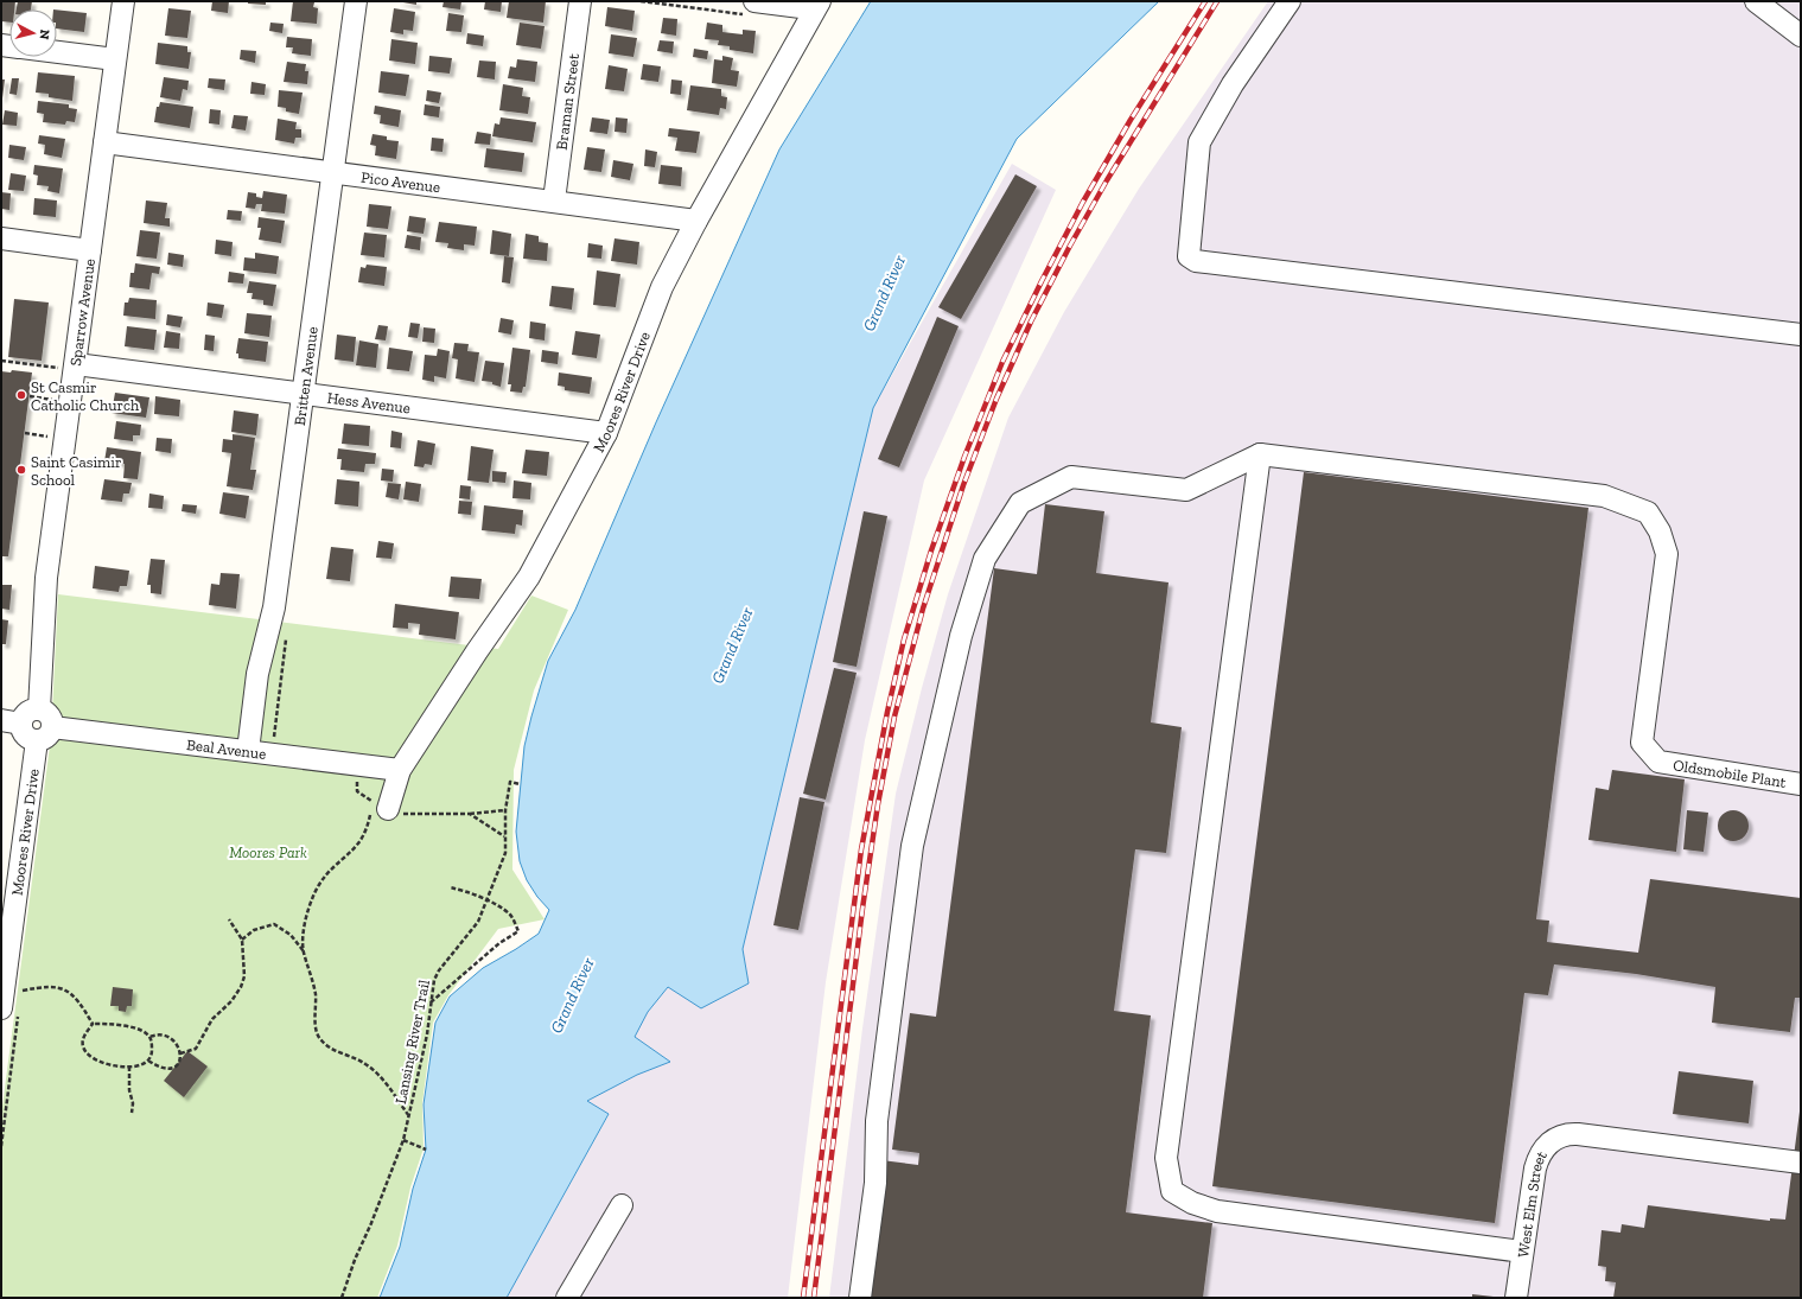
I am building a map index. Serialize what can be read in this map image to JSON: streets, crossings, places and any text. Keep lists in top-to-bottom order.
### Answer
{
  "streets": {
    "street": [
      "Braman Street",
      "Pico Avenue",
      "Sparrow Avenue",
      "Britten Avenue",
      "Moores River Drive",
      "Hess Avenue",
      "Beal Avenue",
      "Oldsmobile Plant",
      "West Elm Street"
    ],
    "path": ["Lansing River Trail"]
  },
  "crossings": [
    ["Braman Street", "Pico Avenue"],
    ["Pico Avenue", "Sparrow Avenue"],
    ["Pico Avenue", "Britten Avenue"],
    ["Pico Avenue", "Moores River Drive"],
    ["Sparrow Avenue", "Hess Avenue"],
    ["Britten Avenue", "Hess Avenue"],
    ["Britten Avenue", "Beal Avenue"],
    ["Moores River Drive", "Hess Avenue"],
    ["Moores River Drive", "Beal Avenue"]
  ],
  "water": ["Grand River"],
  "parks": ["Moores Park"],
  "places": ["St Casmir Catholic Church", "Saint Casimir School"],
  "north": "right"
}
